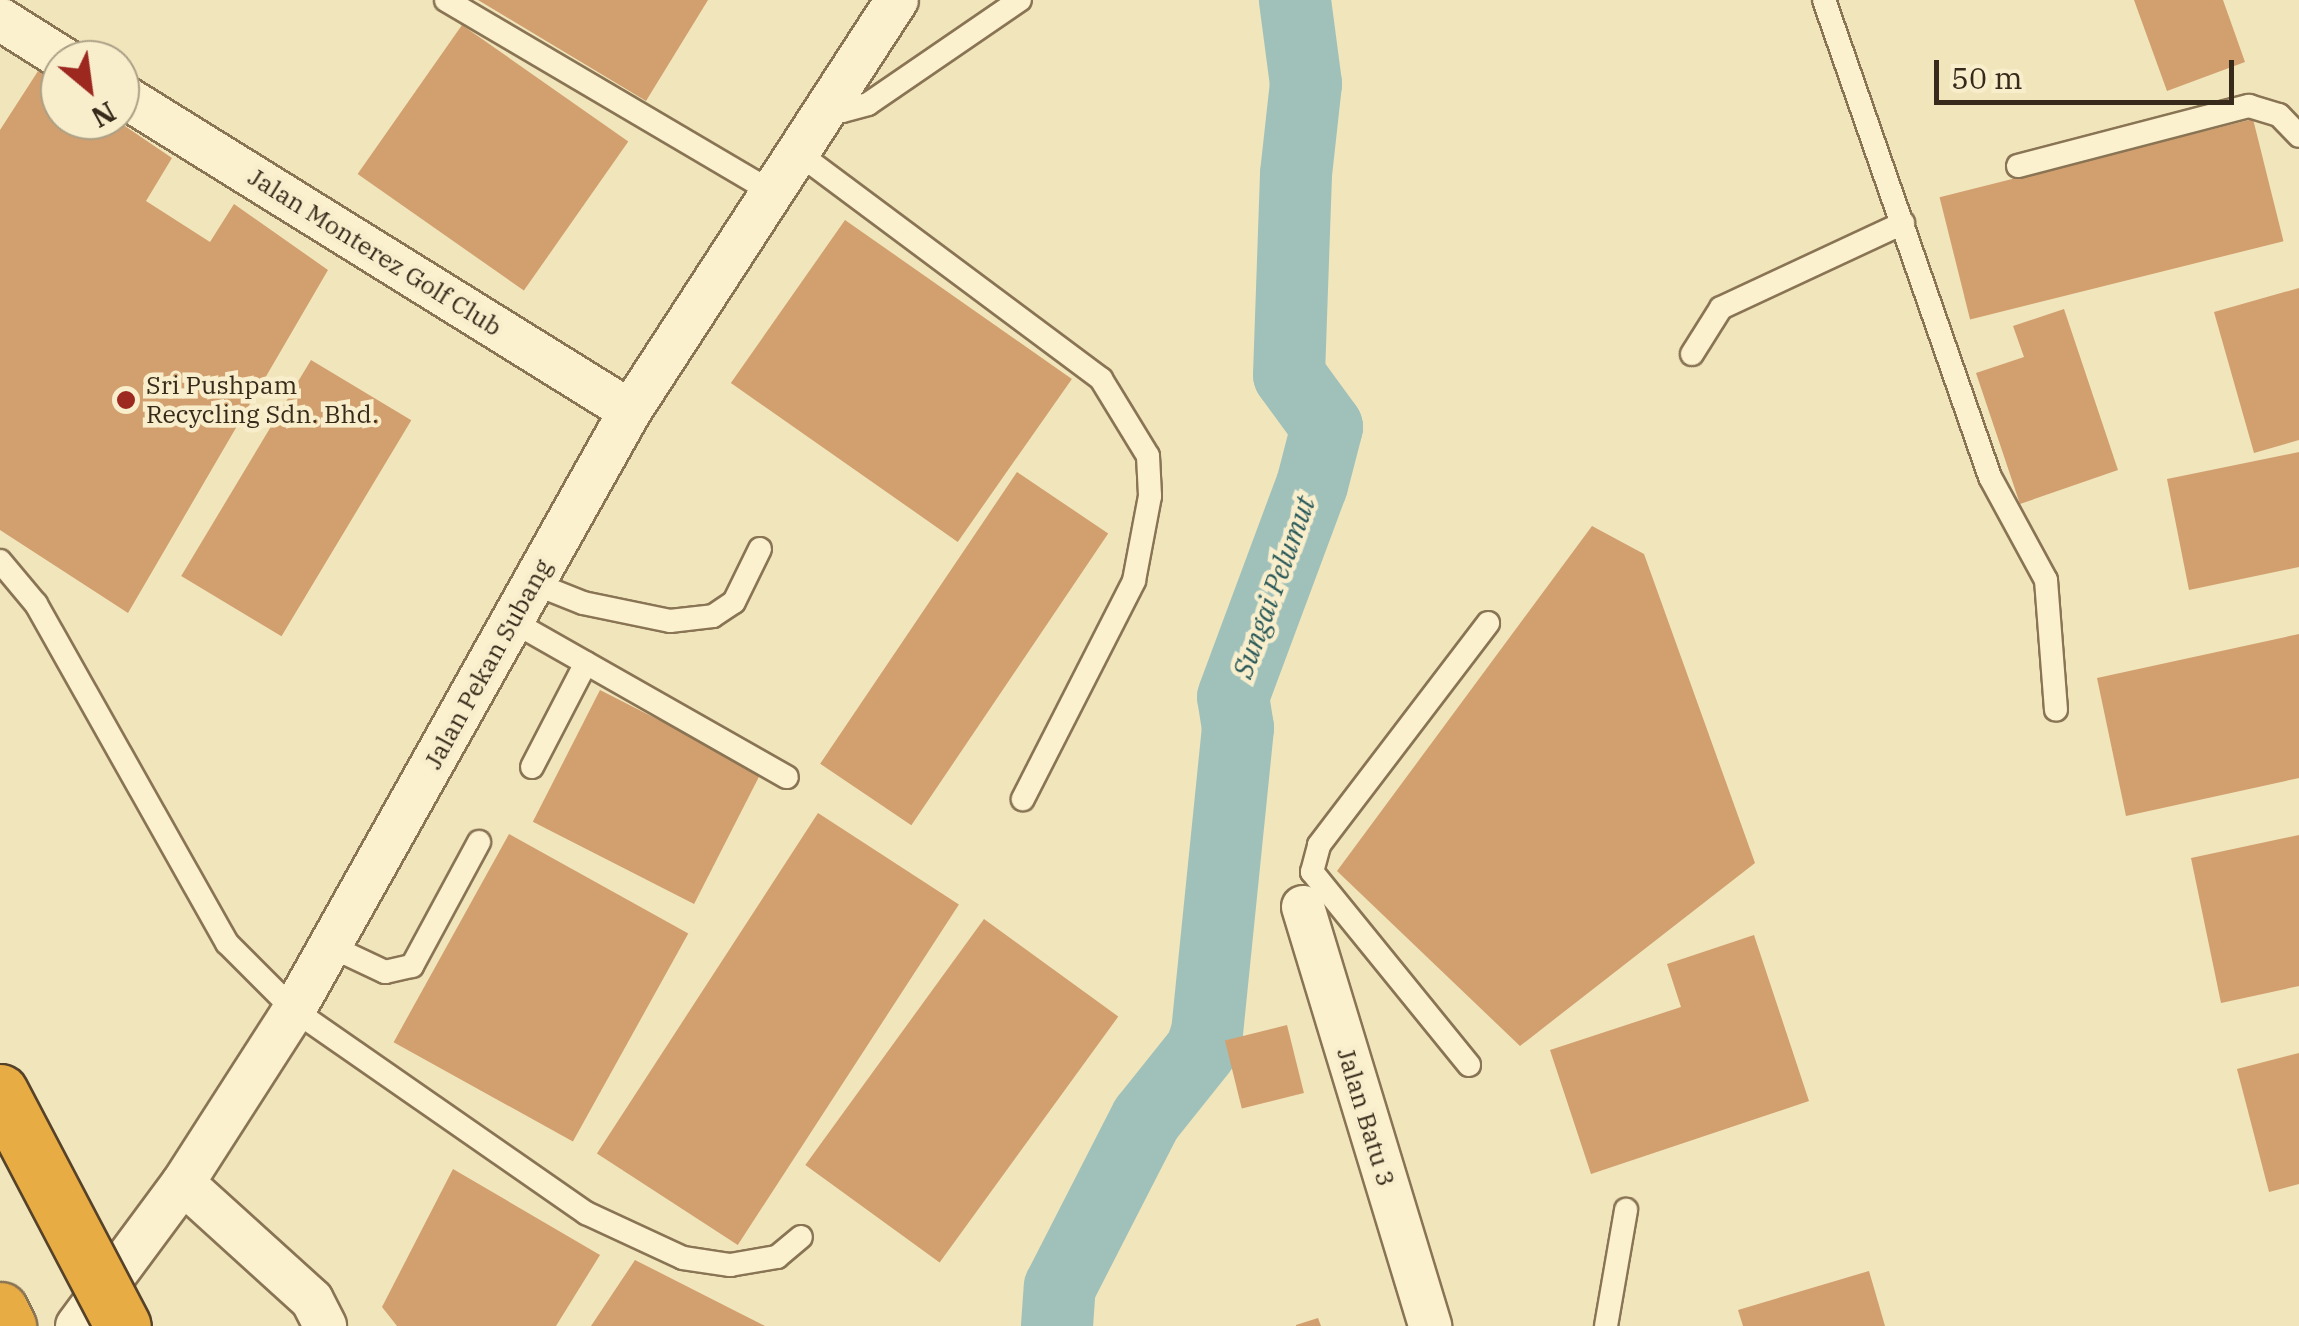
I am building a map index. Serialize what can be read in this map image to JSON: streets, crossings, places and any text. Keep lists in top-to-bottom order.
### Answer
{
  "streets": {
    "street": ["Jalan Monterez Golf Club", "Jalan Pekan Subang", "Jalan Batu 3"]
  },
  "crossings": [
    ["Jalan Monterez Golf Club", "Jalan Pekan Subang"]
  ],
  "water": ["Sungai Pelumut"],
  "places": ["Sri Pushpam Recycling Sdn. Bhd."],
  "scale_bar": "50 m",
  "north": "bottom right"
}
